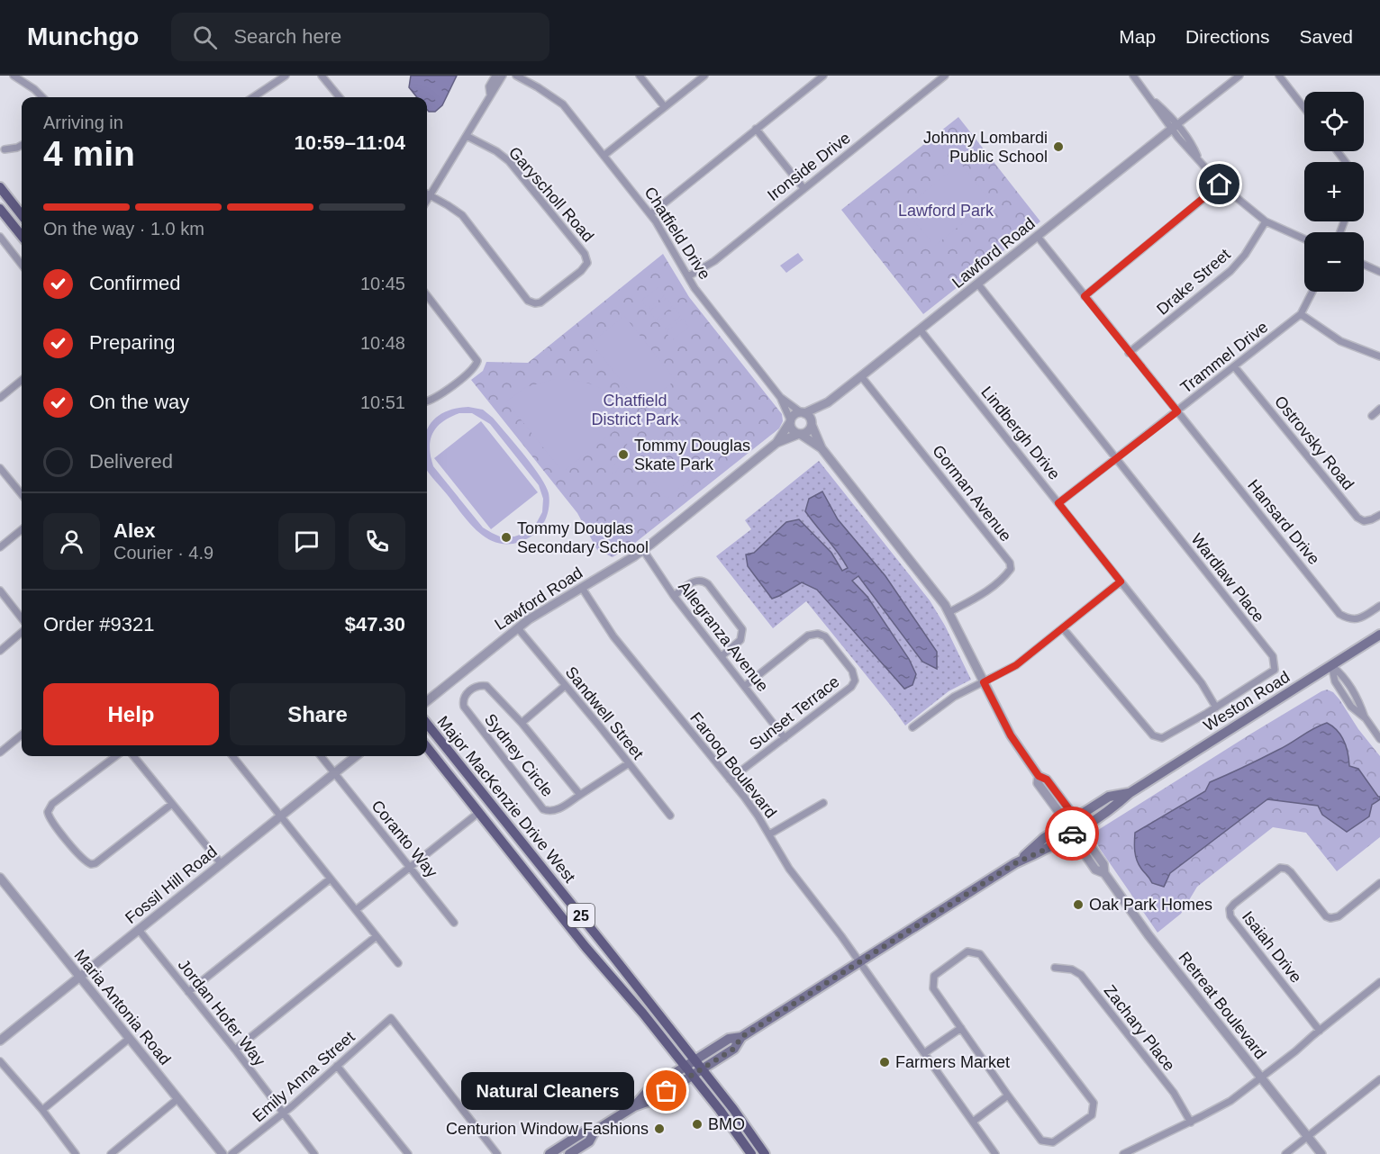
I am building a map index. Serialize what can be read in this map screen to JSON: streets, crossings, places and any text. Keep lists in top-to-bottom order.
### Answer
{
  "streets": {
    "main road": ["Weston Road", "Major MacKenzie Drive West", "25"],
    "street": [
      "Ironside Drive",
      "Garyscholl Road",
      "Chatfield Drive",
      "Lawford Road",
      "Drake Street",
      "Trammel Drive",
      "Lindbergh Drive",
      "Ostrovsky Road",
      "Gorman Avenue",
      "Hansard Drive",
      "Wardlaw Place",
      "Allegranza Avenue",
      "Sandwell Street",
      "Sunset Terrace",
      "Sydney Circle",
      "Farooq Boulevard",
      "Coranto Way",
      "Fossil Hill Road",
      "Isaiah Drive",
      "Retreat Boulevard",
      "Maria Antonia Road",
      "Jordan Hofer Way",
      "Zachary Place",
      "Emily Anna Street"
    ]
  },
  "crossings": [
    ["Ironside Drive", "Chatfield Drive"],
    ["Chatfield Drive", "Lawford Road"],
    ["Lawford Road", "Lindbergh Drive"],
    ["Lawford Road", "Gorman Avenue"],
    ["Lawford Road", "Wardlaw Place"],
    ["Lawford Road", "Allegranza Avenue"],
    ["Lawford Road", "Sandwell Street"],
    ["Lawford Road", "Farooq Boulevard"],
    ["Trammel Drive", "Lindbergh Drive"],
    ["Trammel Drive", "Ostrovsky Road"],
    ["Trammel Drive", "Hansard Drive"],
    ["Trammel Drive", "Wardlaw Place"],
    ["Lindbergh Drive", "Wardlaw Place"],
    ["Allegranza Avenue", "Sunset Terrace"],
    ["Weston Road", "Farooq Boulevard"],
    ["Weston Road", "Major MacKenzie Drive West"],
    ["Weston Road", "Retreat Boulevard"],
    ["Sandwell Street", "Sydney Circle"],
    ["Sunset Terrace", "Farooq Boulevard"],
    ["Coranto Way", "Fossil Hill Road"],
    ["Fossil Hill Road", "Maria Antonia Road"],
    ["Fossil Hill Road", "Jordan Hofer Way"],
    ["Jordan Hofer Way", "Emily Anna Street"]
  ],
  "parks": ["Lawford Park", "Chatfield District Park"],
  "places": [
    "Johnny Lombardi Public School",
    "Tommy Douglas Skate Park",
    "Tommy Douglas Secondary School",
    "Oak Park Homes",
    "Farmers Market",
    "Natural Cleaners",
    "BMO",
    "Centurion Window Fashions"
  ],
  "page": {
    "header": "Munchgo",
    "search": "Search here",
    "nav": ["Map", "Directions", "Saved"],
    "map_buttons": ["+", "−"],
    "heading": ["4 min", "Arriving in", "10:59–11:04"],
    "panel": [
      "Alex",
      "Courier · 4.9",
      "Order #9321",
      "$47.30"
    ],
    "bar": "On the way · 1.0 km",
    "list": [
      ["Confirmed", "10:45"],
      ["Preparing", "10:48"],
      ["On the way", "10:51"],
      "Delivered"
    ],
    "buttons": ["Help", "Share"],
    "bubble": "Natural Cleaners"
  }
}
